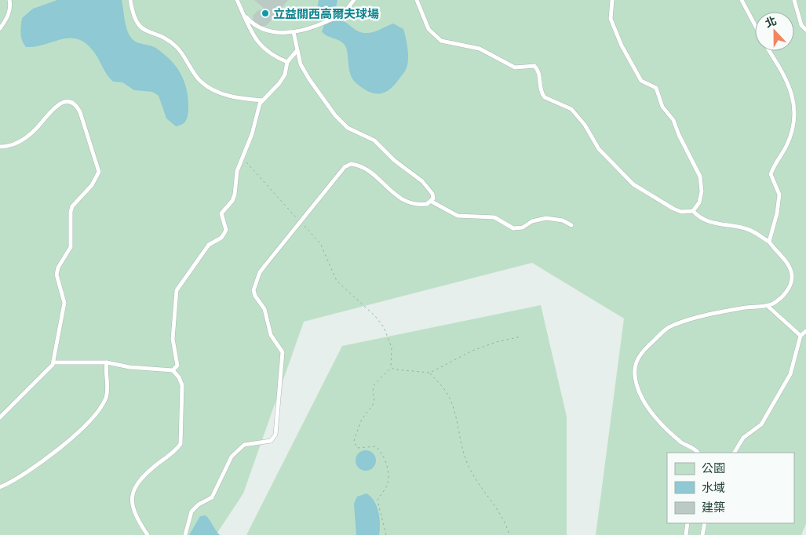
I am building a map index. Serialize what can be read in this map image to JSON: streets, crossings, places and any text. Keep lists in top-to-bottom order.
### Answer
{
  "places": ["立益關西高爾夫球場"],
  "legend": ["公園", "水域", "建築"],
  "north": "top"
}
